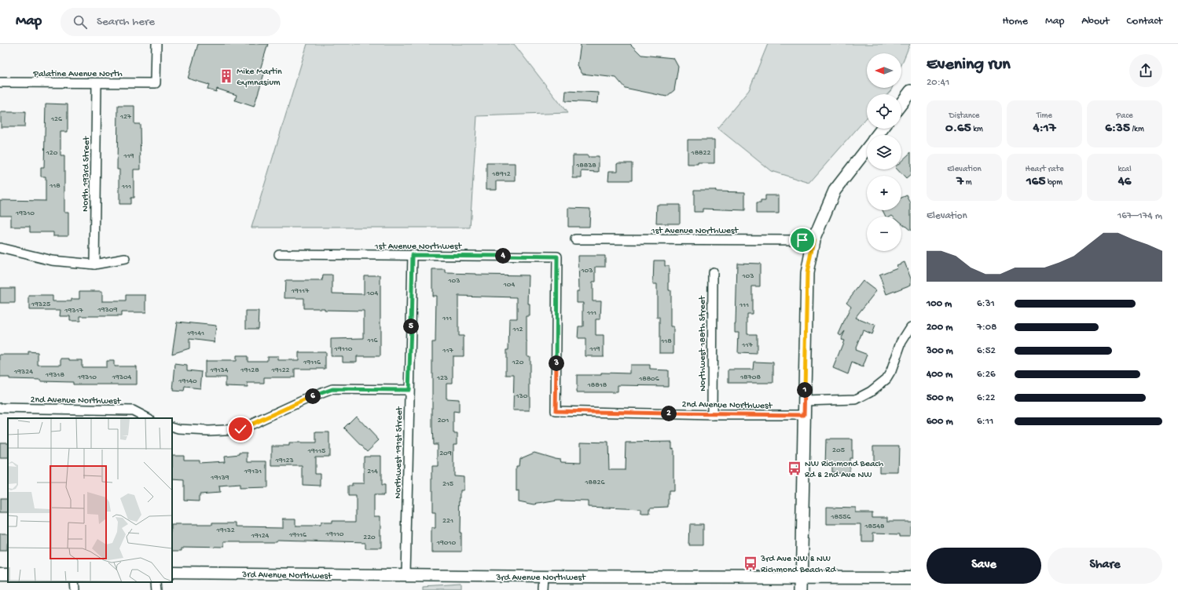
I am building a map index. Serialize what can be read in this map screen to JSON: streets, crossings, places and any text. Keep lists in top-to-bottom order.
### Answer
{
  "streets": {
    "street": [
      "Palatine Avenue North",
      "North 193rd Street",
      "1st Avenue Northwest",
      "Northwest 188th Street",
      "2nd Avenue Northwest",
      "Northwest 191st Street",
      "3rd Avenue Northwest"
    ]
  },
  "crossings": [
    ["Palatine Avenue North", "North 193rd Street"],
    ["1st Avenue Northwest", "2nd Avenue Northwest"],
    ["1st Avenue Northwest", "Northwest 191st Street"],
    ["Northwest 188th Street", "2nd Avenue Northwest"],
    ["Northwest 191st Street", "3rd Avenue Northwest"]
  ],
  "places": {
    "building": ["Mike Martin Gymnasium"],
    "bus stop": ["NW Richmond Beach Rd & 2nd Ave NW", "3rd Ave NW & NW Richmond Beach Rd"]
  },
  "house_numbers": [
    "127",
    "126",
    "120",
    "18822",
    "119",
    "18838",
    "18912",
    "118",
    "111",
    "19310",
    "103",
    "103",
    "103",
    "104",
    "19117",
    "104",
    "19325",
    "111",
    "19309",
    "19317",
    "111",
    "111",
    "112",
    "19141",
    "116",
    "118",
    "117",
    "19110",
    "119",
    "117",
    "19116",
    "120",
    "19134",
    "19128",
    "19122",
    "19324",
    "19318",
    "19310",
    "19304",
    "18708",
    "123",
    "18806",
    "19140",
    "18818",
    "130",
    "201",
    "205",
    "19115",
    "209",
    "19123",
    "19131",
    "214",
    "19139",
    "18826",
    "215",
    "18556",
    "221",
    "18548",
    "19132",
    "19110",
    "19116",
    "19124",
    "220",
    "19010"
  ],
  "north": "left",
  "page": {
    "header": "Map",
    "search": "Search here",
    "nav": [
      "Home",
      "Map",
      "About",
      "Contact"
    ],
    "heading": ["Evening run", "20:41"],
    "map_buttons": ["+", "−"],
    "stats": [
      ["Distance", "0.65 km"],
      ["Time", "4:17"],
      ["Pace", "6:35 /km"],
      ["Elevation", "7 m"],
      ["Heart rate", "165 bpm"],
      ["kcal", "46"]
    ],
    "chart": ["Elevation", "167–174 m"],
    "pins": [
      "4",
      "5",
      "3",
      "1",
      "6",
      "2"
    ],
    "list": [
      {
        "name": "100 m",
        "note": "6:31"
      },
      {
        "name": "200 m",
        "note": "7:08"
      },
      {
        "name": "300 m",
        "note": "6:52"
      },
      {
        "name": "400 m",
        "note": "6:26"
      },
      {
        "name": "500 m",
        "note": "6:22"
      },
      {
        "name": "600 m",
        "note": "6:11"
      }
    ],
    "buttons": ["Save", "Share"]
  }
}
